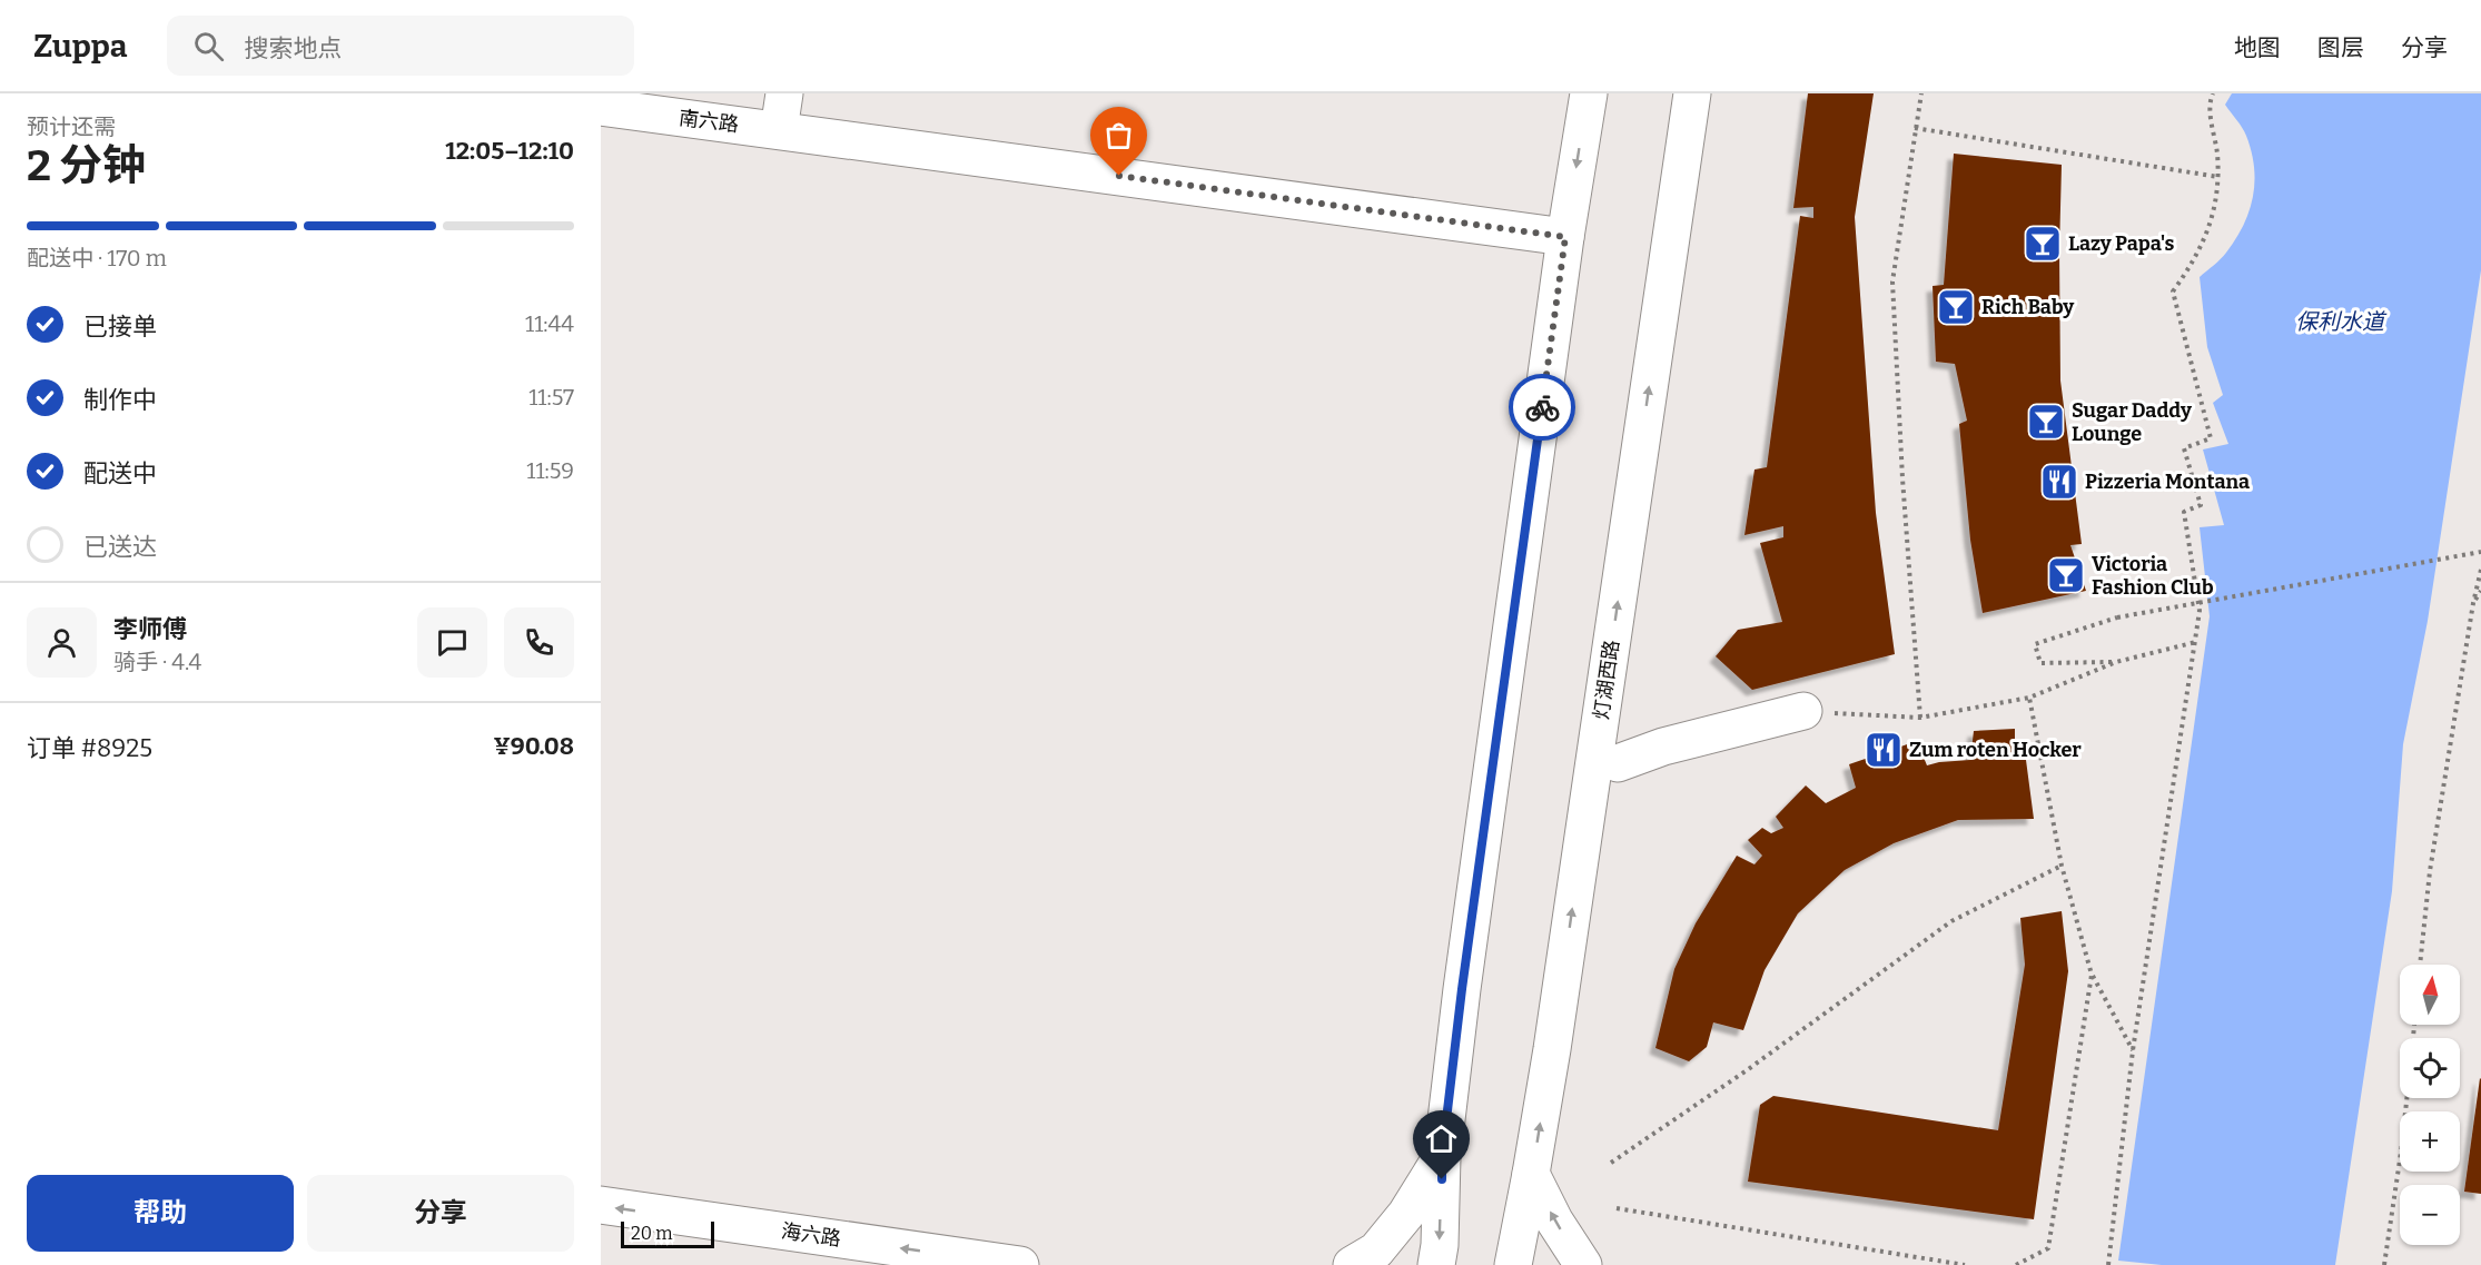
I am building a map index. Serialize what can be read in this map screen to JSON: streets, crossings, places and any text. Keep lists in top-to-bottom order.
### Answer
{
  "streets": {
    "main road": ["南六路", "灯湖西路", "海六路"]
  },
  "one_way": ["海六路"],
  "water": ["保利水道"],
  "places": {
    "bar": [
      "Lazy Papa's",
      "Rich Baby",
      "Sugar Daddy Lounge",
      "Victoria Fashion Club"
    ],
    "restaurant": ["Pizzeria Montana", "Zum roten Hocker"]
  },
  "scale_bar": "20 m",
  "north": "top",
  "page": {
    "header": "Zuppa",
    "search": "搜索地点",
    "nav": ["地图", "图层", "分享"],
    "heading": ["2 分钟", "预计还需", "12:05–12:10"],
    "panel": [
      "李师傅",
      "骑手 · 4.4",
      "订单 #8925",
      "¥90.08"
    ],
    "bar": "配送中 · 170 m",
    "list": [
      ["已接单", "11:44"],
      ["制作中", "11:57"],
      ["配送中", "11:59"],
      "已送达"
    ],
    "map_buttons": ["+", "−"],
    "buttons": ["帮助", "分享"],
    "scale": "20 m"
  }
}
